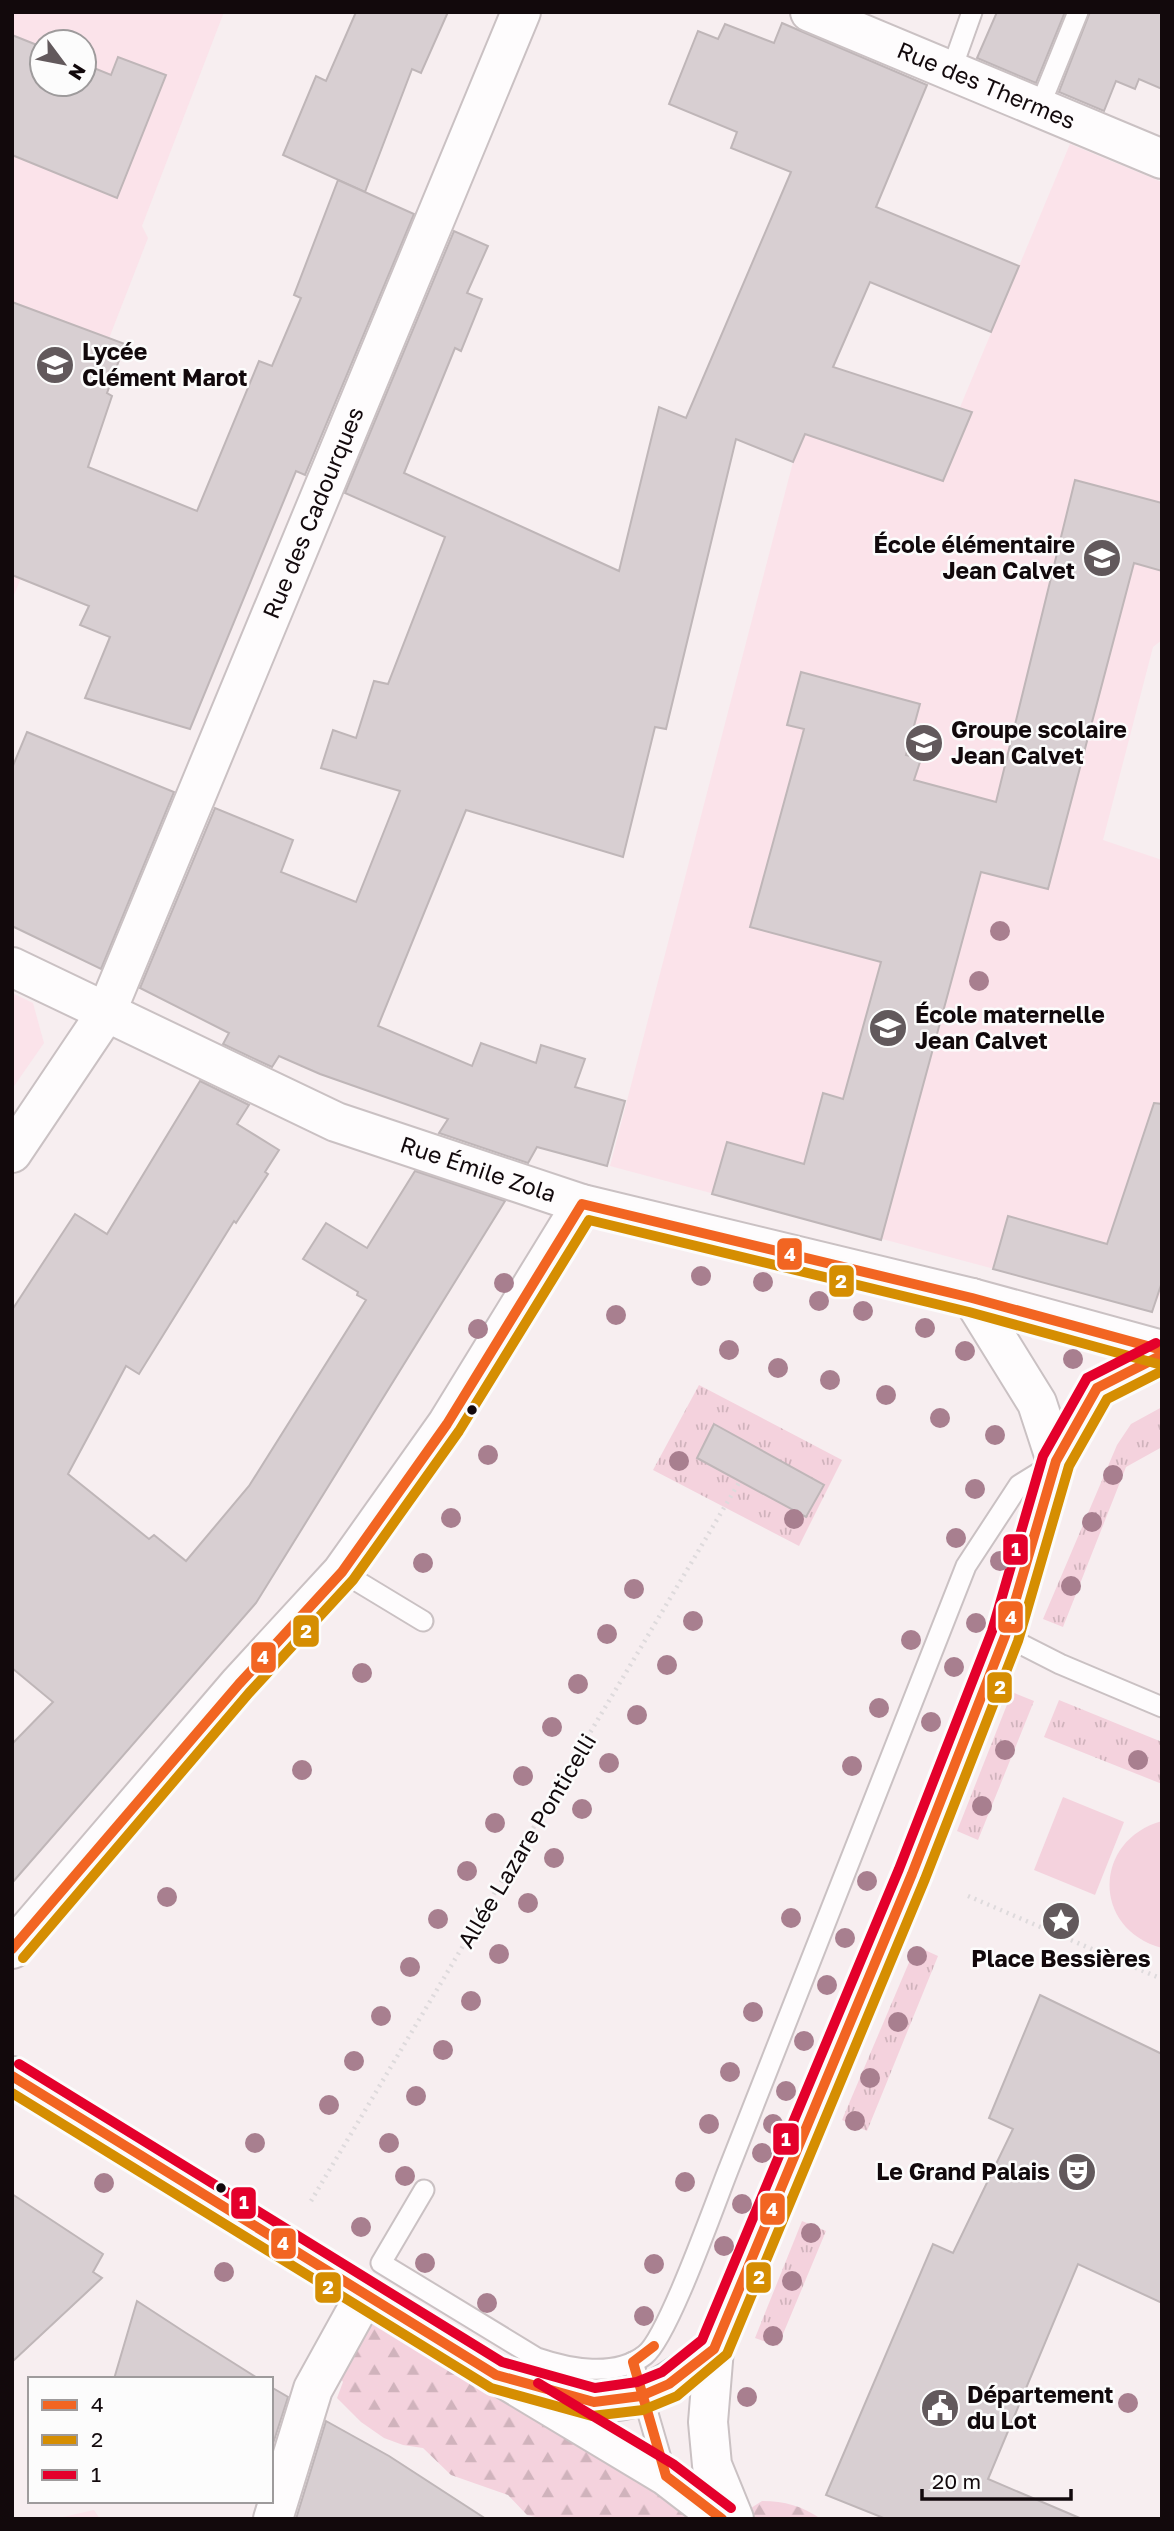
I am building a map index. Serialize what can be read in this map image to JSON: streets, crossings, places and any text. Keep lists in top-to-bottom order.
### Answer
{
  "streets": {
    "street": ["Rue des Thermes", "Rue des Cadourques", "Rue Émile Zola"],
    "path": ["Allée Lazare Ponticelli"]
  },
  "crossings": [
    ["Rue des Cadourques", "Rue Émile Zola"]
  ],
  "places": {
    "school or university": [
      "Lycée Clément Marot",
      "École élémentaire Jean Calvet",
      "Groupe scolaire Jean Calvet",
      "École maternelle Jean Calvet"
    ],
    "place": ["Place Bessières"],
    "theatre": ["Le Grand Palais"],
    "public building": ["Département du Lot"]
  },
  "lines": ["transit line 4", "transit line 2", "transit line 1"],
  "legend": ["4", "2", "1"],
  "scale_bar": "20 m",
  "north": "bottom right"
}
